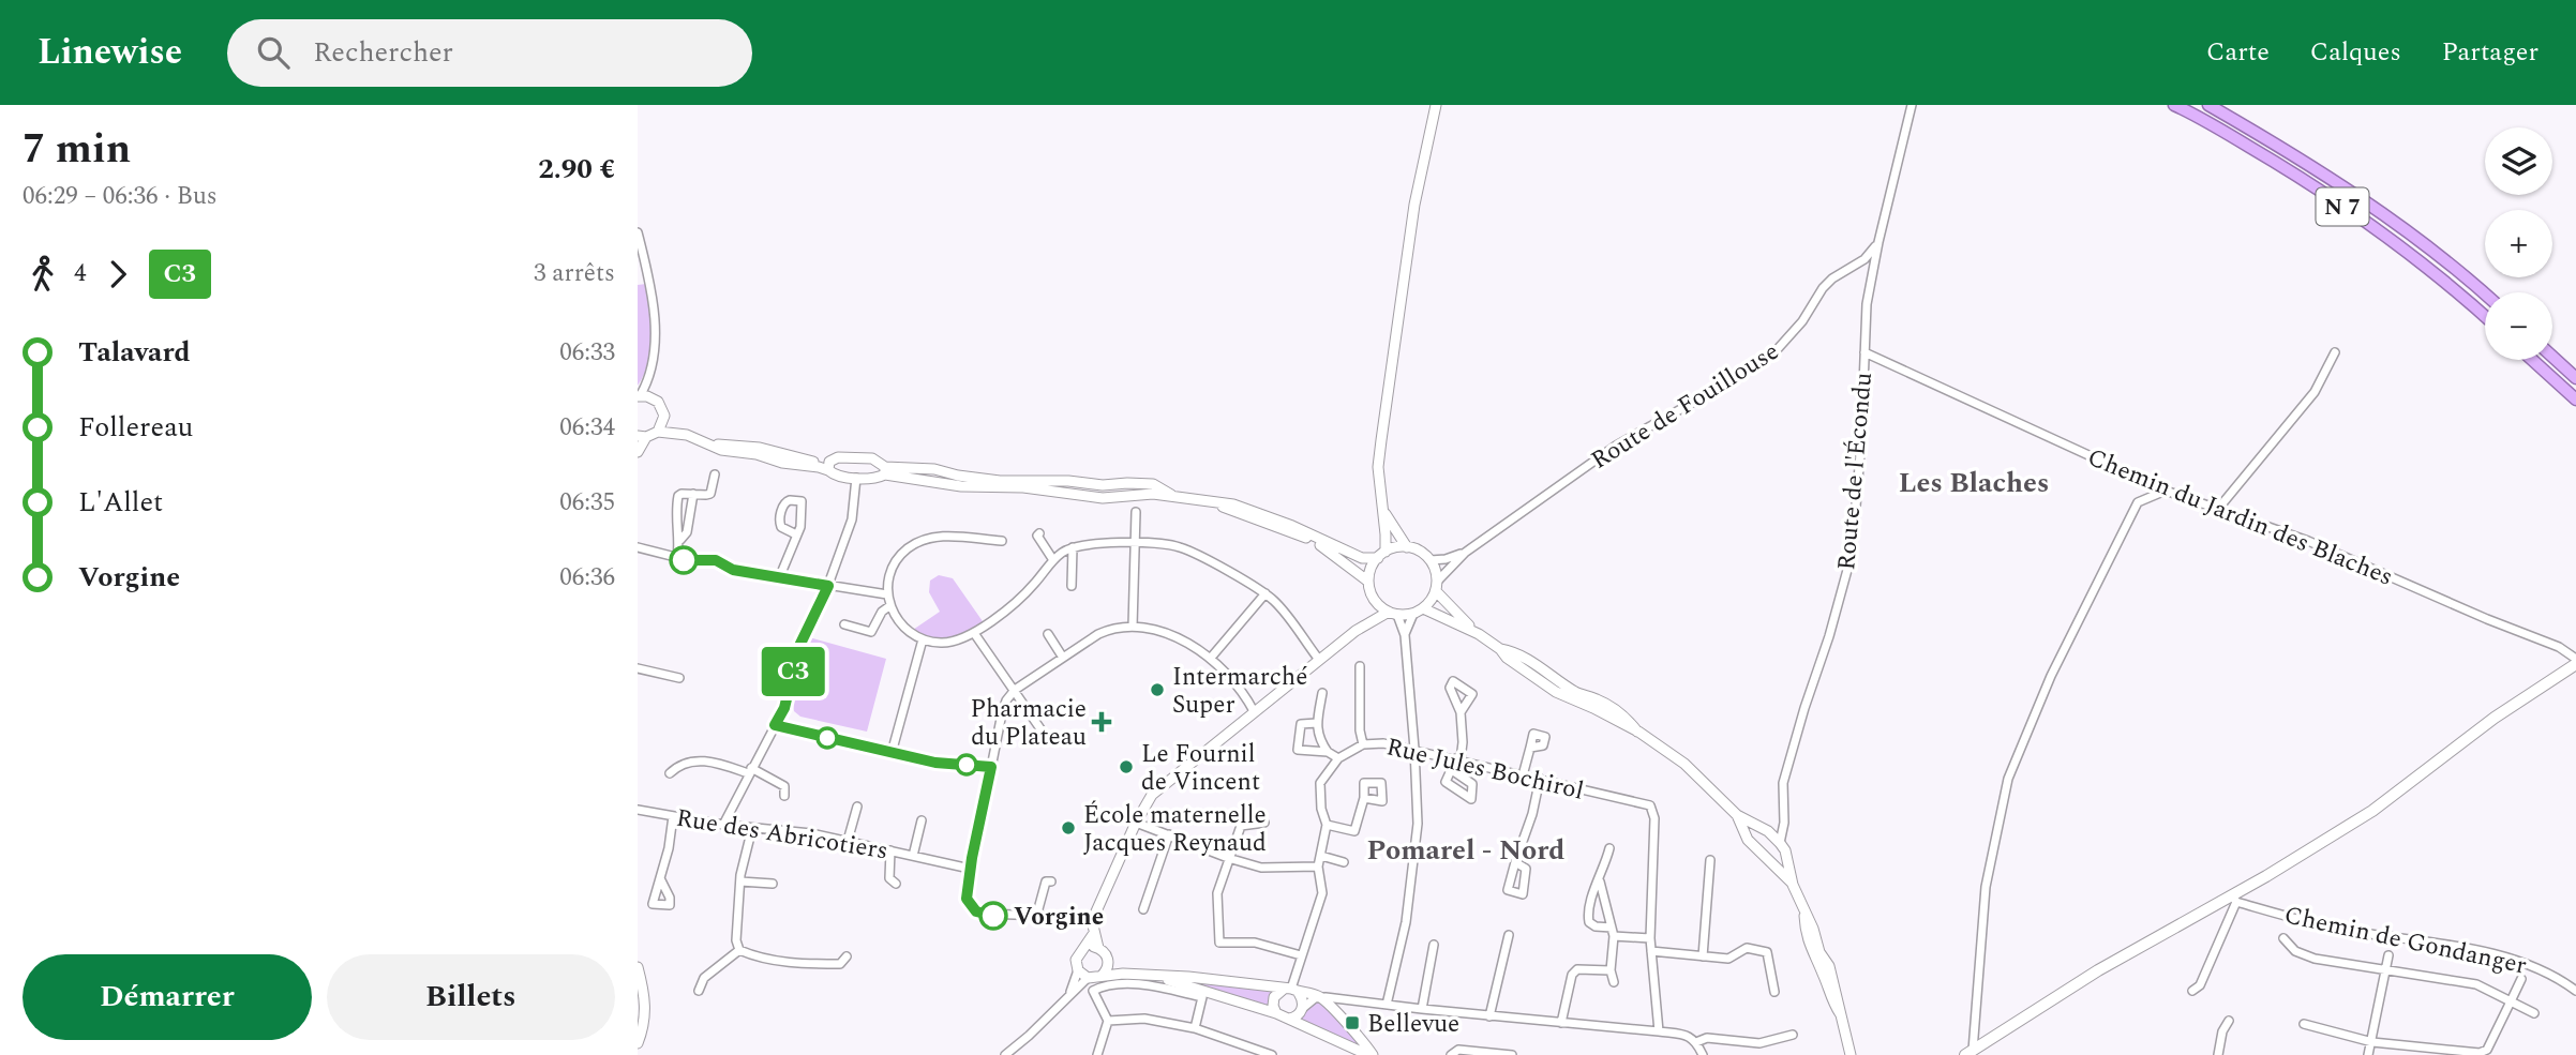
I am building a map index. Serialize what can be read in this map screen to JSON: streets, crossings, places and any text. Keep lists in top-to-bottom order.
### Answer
{
  "streets": {
    "highway": ["N 7"],
    "street": [
      "Route de Fouillouse",
      "Route de l'Écondu",
      "Chemin du Jardin des Blaches",
      "Rue Jules Bochirol",
      "Rue des Abricotiers",
      "Chemin de Gondanger"
    ]
  },
  "crossings": [
    ["Route de Fouillouse", "Route de l'Écondu"],
    ["Route de l'Écondu", "Chemin du Jardin des Blaches"]
  ],
  "districts": ["Les Blaches", "Pomarel - Nord"],
  "places": {
    "other": [
      "Intermarché Super",
      "Le Fournil de Vincent",
      "École maternelle Jacques Reynaud",
      "Vorgine"
    ],
    "health": ["Pharmacie du Plateau"],
    "transit": ["Bellevue"]
  },
  "lines": ["bus line C3"],
  "page": {
    "header": "Linewise",
    "search": "Rechercher",
    "nav": ["Carte", "Calques", "Partager"],
    "heading": ["7 min", "06:29 – 06:36 · Bus", "2.90 €"],
    "on_map": "C3",
    "map_buttons": ["+", "−"],
    "legs": ["4", "C3", "3 arrêts"],
    "list": [
      {
        "name": "Talavard",
        "value": "06:33"
      },
      {
        "name": "Follereau",
        "value": "06:34"
      },
      {
        "name": "L'Allet",
        "value": "06:35"
      },
      {
        "name": "Vorgine",
        "value": "06:36"
      }
    ],
    "buttons": ["Démarrer", "Billets"]
  }
}
